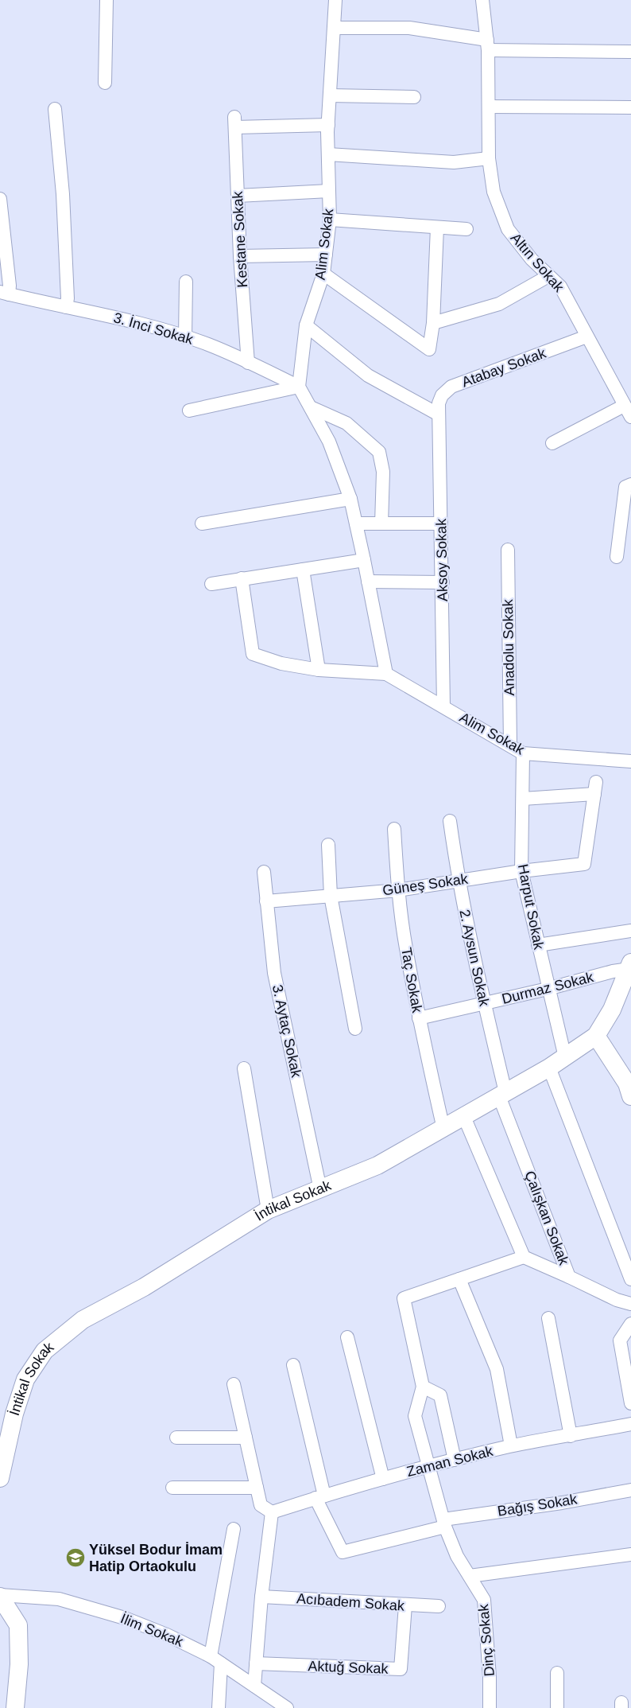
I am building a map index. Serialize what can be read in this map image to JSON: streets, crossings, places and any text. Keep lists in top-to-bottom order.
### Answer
{
  "streets": {
    "street": [
      "Kestane Sokak",
      "Alim Sokak",
      "Altın Sokak",
      "3. İnci Sokak",
      "Atabay Sokak",
      "Aksoy Sokak",
      "Anadolu Sokak",
      "Güneş Sokak",
      "Harput Sokak",
      "2. Aysun Sokak",
      "Taç Sokak",
      "Durmaz Sokak",
      "3. Aytaç Sokak",
      "İntikal Sokak",
      "Çalışkan Sokak",
      "Zaman Sokak",
      "Bağış Sokak",
      "Acıbadem Sokak",
      "İlim Sokak",
      "Dinç Sokak",
      "Aktuğ Sokak"
    ]
  },
  "crossings": [
    ["Kestane Sokak", "Alim Sokak"],
    ["Kestane Sokak", "3. İnci Sokak"],
    ["Alim Sokak", "3. İnci Sokak"],
    ["Alim Sokak", "Aksoy Sokak"],
    ["Alim Sokak", "Anadolu Sokak"],
    ["Alim Sokak", "Harput Sokak"],
    ["Altın Sokak", "Atabay Sokak"],
    ["Atabay Sokak", "Aksoy Sokak"],
    ["Güneş Sokak", "Harput Sokak"],
    ["Güneş Sokak", "2. Aysun Sokak"],
    ["Güneş Sokak", "Taç Sokak"],
    ["Güneş Sokak", "3. Aytaç Sokak"],
    ["Harput Sokak", "Durmaz Sokak"],
    ["Harput Sokak", "İntikal Sokak"],
    ["2. Aysun Sokak", "Durmaz Sokak"],
    ["2. Aysun Sokak", "İntikal Sokak"],
    ["2. Aysun Sokak", "Çalışkan Sokak"],
    ["Taç Sokak", "Durmaz Sokak"],
    ["Taç Sokak", "İntikal Sokak"],
    ["Durmaz Sokak", "İntikal Sokak"],
    ["3. Aytaç Sokak", "İntikal Sokak"],
    ["İntikal Sokak", "Çalışkan Sokak"],
    ["Zaman Sokak", "Bağış Sokak"],
    ["Zaman Sokak", "Dinç Sokak"],
    ["Bağış Sokak", "Dinç Sokak"],
    ["Acıbadem Sokak", "Aktuğ Sokak"]
  ],
  "places": {
    "school or university": ["Yüksel Bodur İmam Hatip Ortaokulu"]
  }
}
